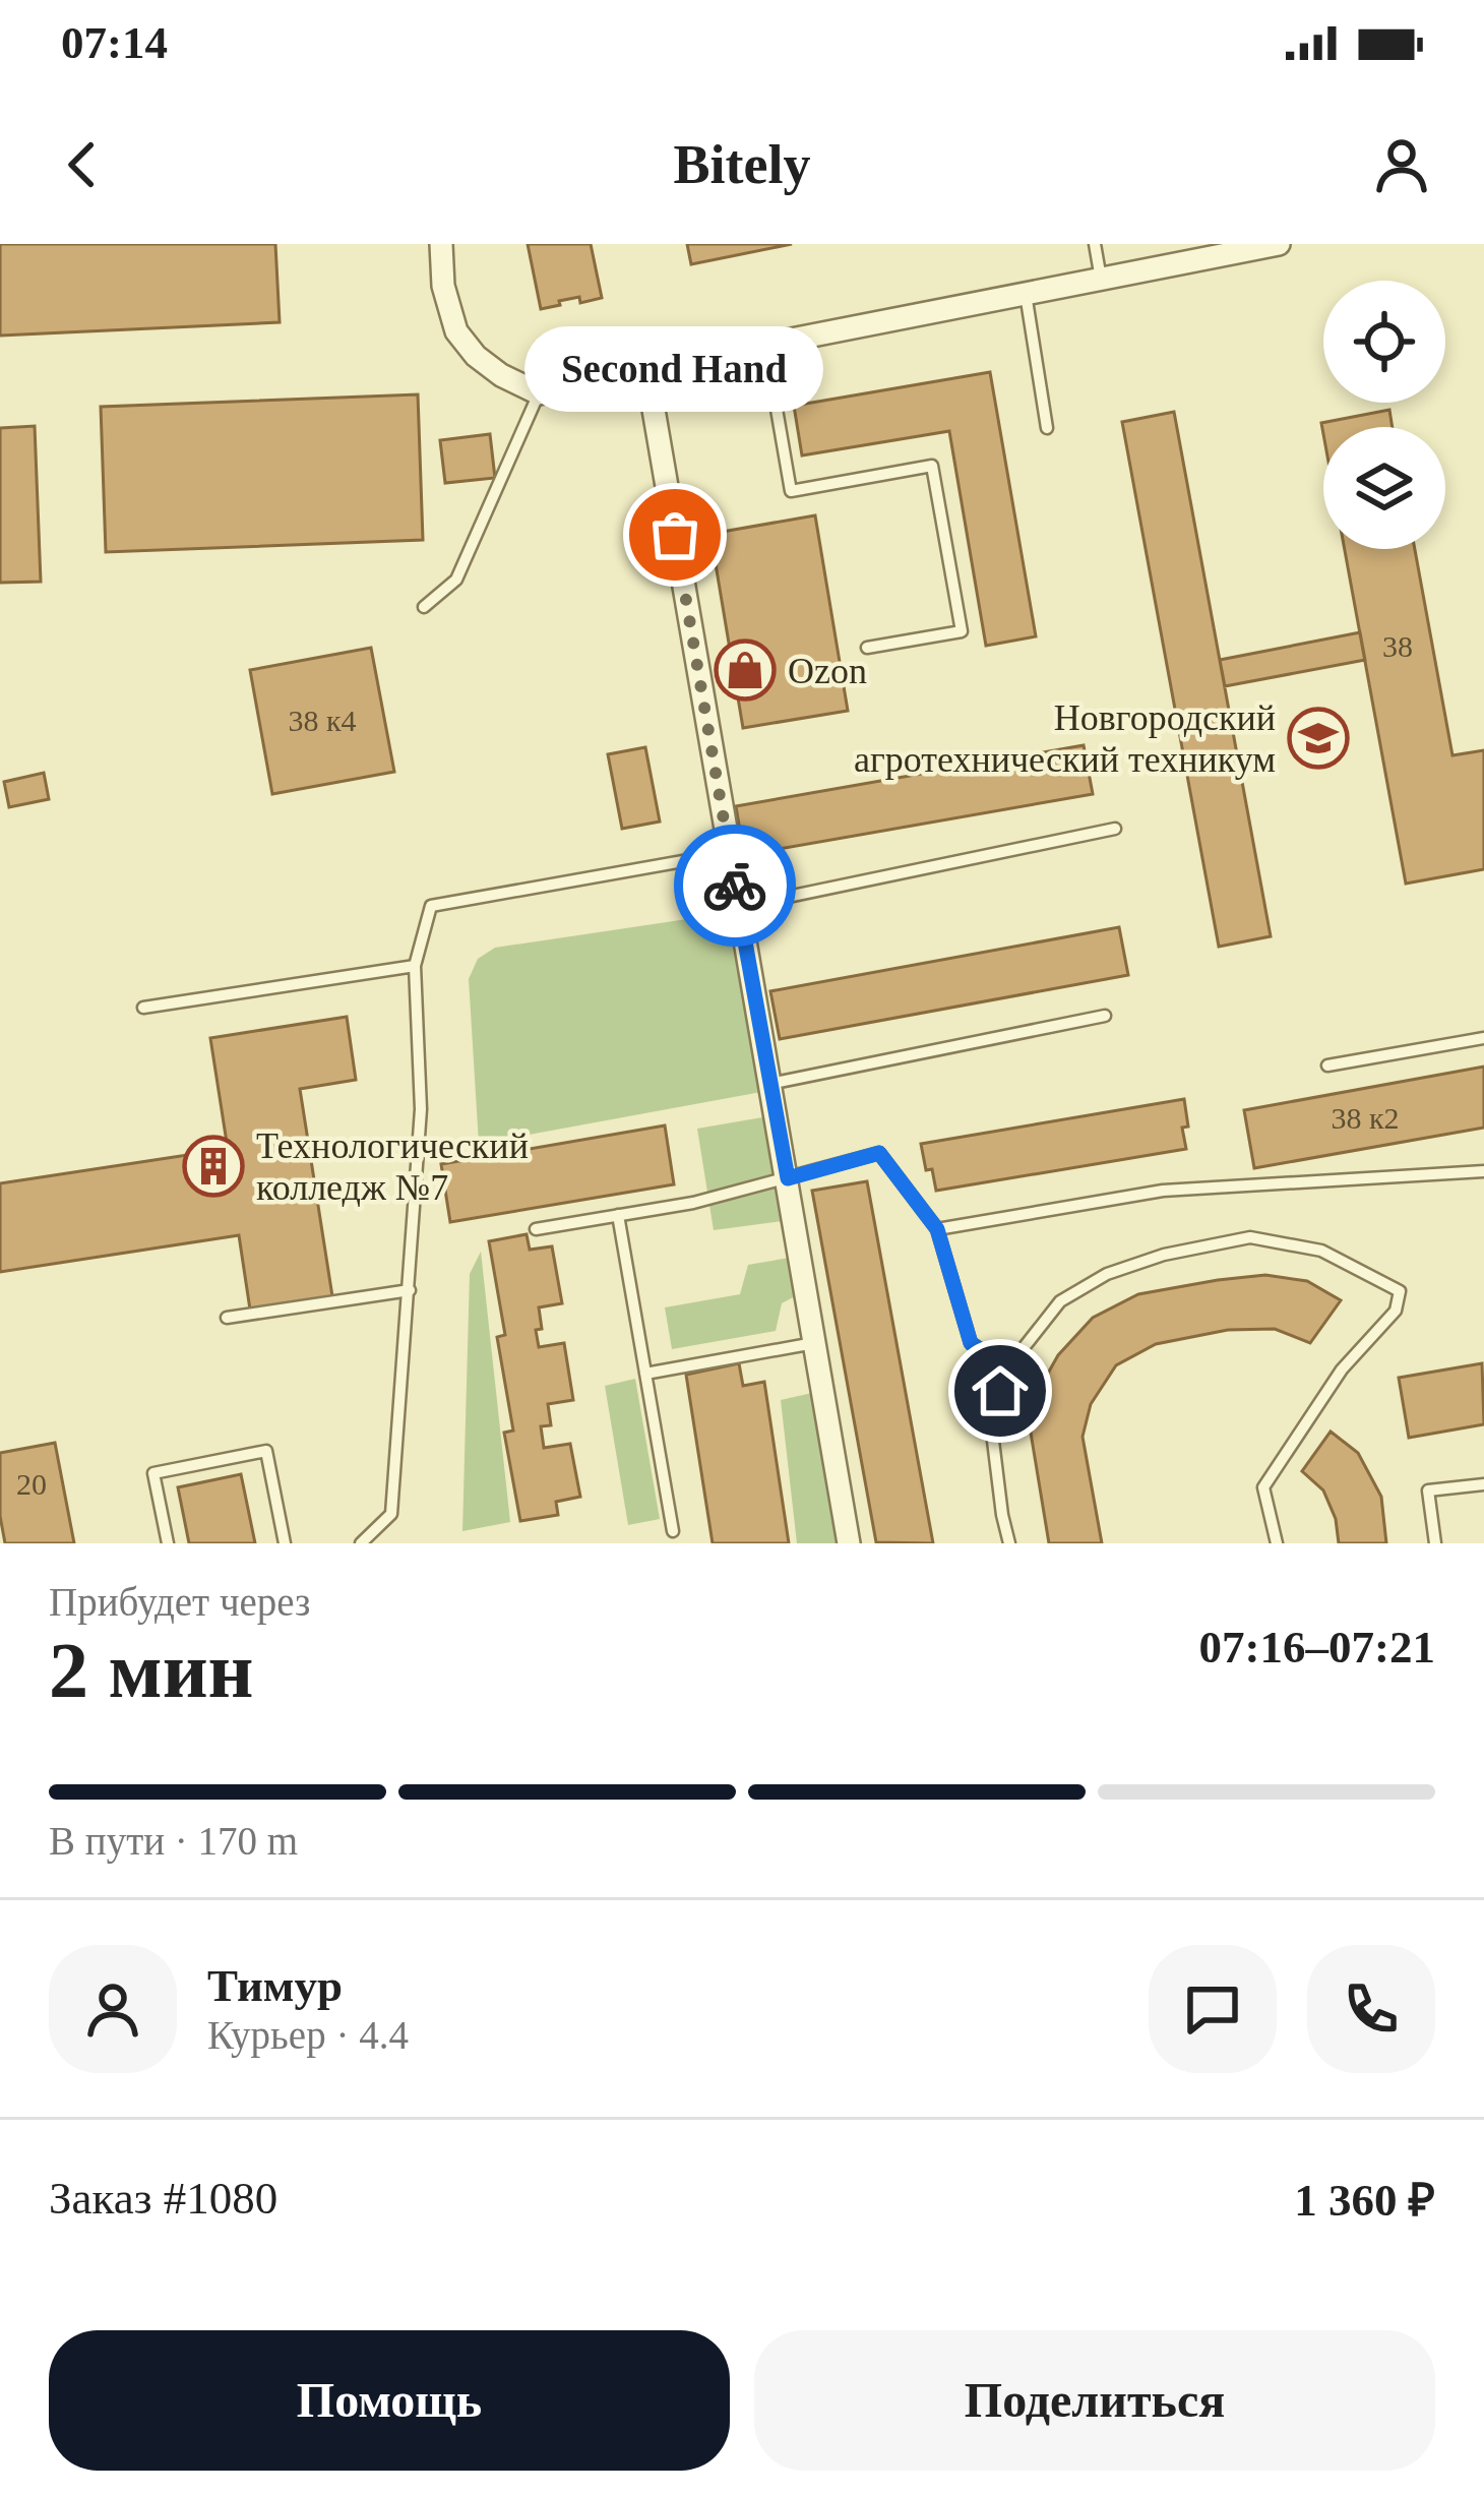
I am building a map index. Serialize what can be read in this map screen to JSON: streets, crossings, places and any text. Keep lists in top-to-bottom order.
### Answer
{
  "places": {
    "other": ["Second Hand"],
    "shop": ["Ozon"],
    "school or university": ["Новгородский агротехнический техникум"],
    "building": ["Технологический колледж №7"]
  },
  "house_numbers": [
    "38",
    "38 к4",
    "38 к2",
    "20"
  ],
  "page": {
    "status": "07:14",
    "header": "Bitely",
    "bubble": "Second Hand",
    "heading": ["2 мин", "Прибудет через", "07:16–07:21"],
    "panel": [
      "Тимур",
      "Курьер · 4.4",
      "Заказ #1080",
      "1 360 ₽"
    ],
    "bar": "В пути · 170 m",
    "buttons": ["Помощь", "Поделиться"]
  }
}
